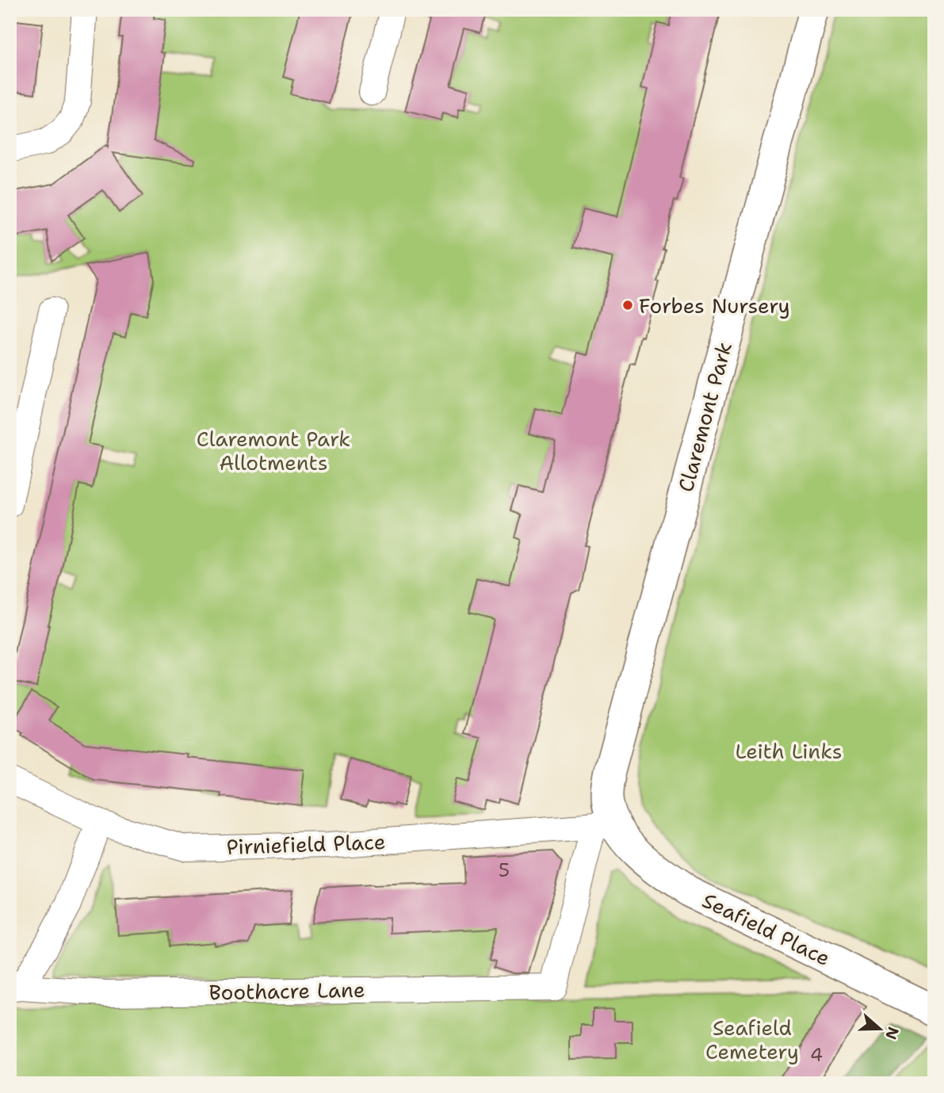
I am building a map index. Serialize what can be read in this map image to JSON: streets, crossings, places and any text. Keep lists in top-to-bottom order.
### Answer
{
  "streets": {
    "street": [
      "Claremont Park",
      "Pirniefield Place",
      "Seafield Place",
      "Boothacre Lane"
    ]
  },
  "crossings": [
    ["Claremont Park", "Pirniefield Place"],
    ["Claremont Park", "Seafield Place"],
    ["Claremont Park", "Boothacre Lane"],
    ["Pirniefield Place", "Seafield Place"],
    ["Pirniefield Place", "Boothacre Lane"],
    ["Seafield Place", "Boothacre Lane"]
  ],
  "parks": ["Claremont Park Allotments", "Leith Links", "Seafield Cemetery"],
  "places": ["Forbes Nursery"],
  "house_numbers": ["5", "4"],
  "north": "right"
}
